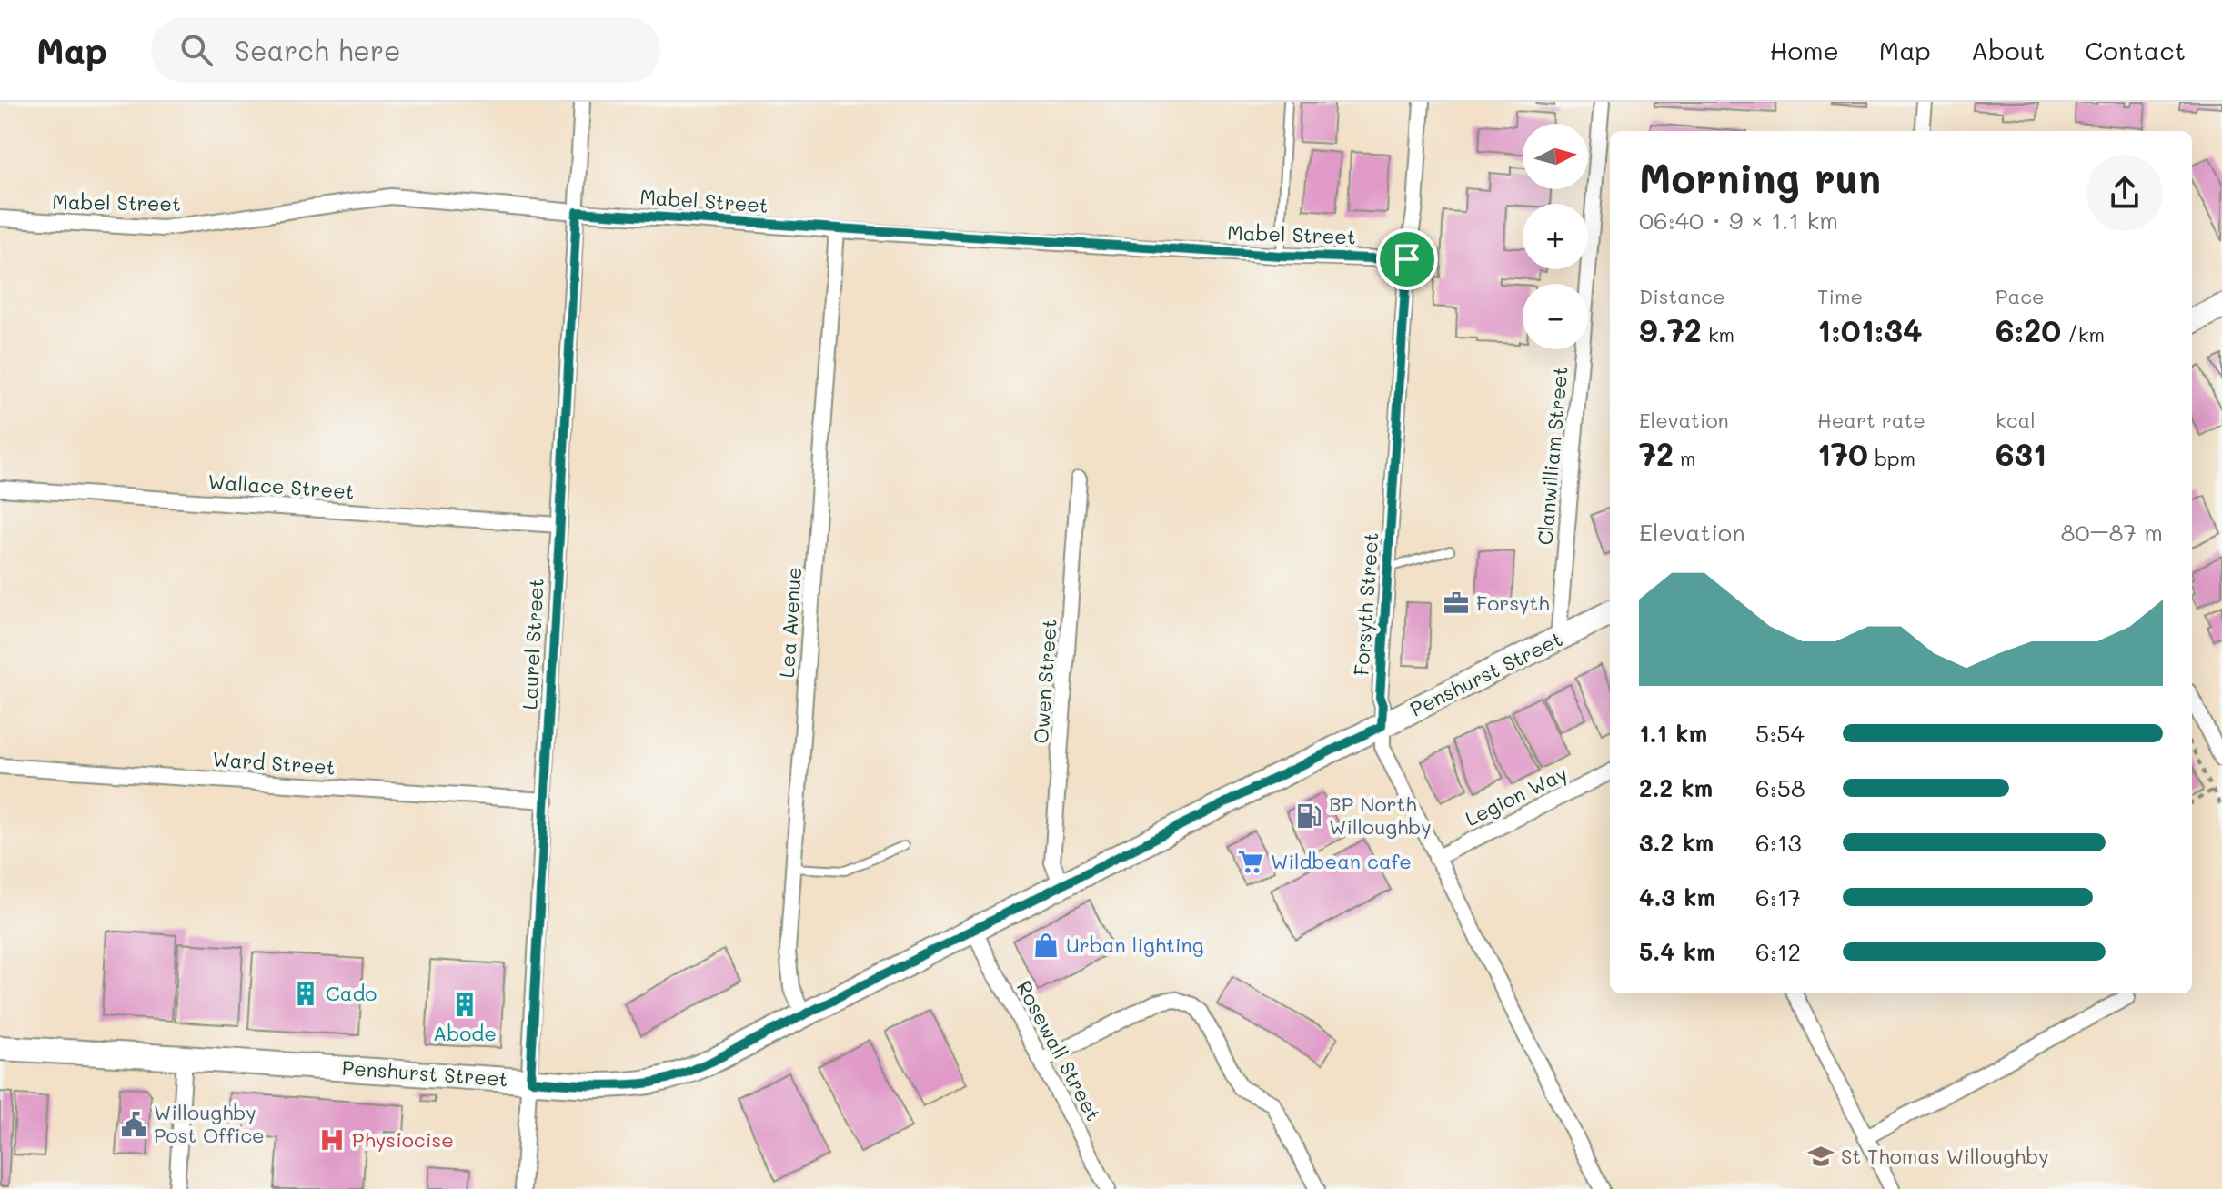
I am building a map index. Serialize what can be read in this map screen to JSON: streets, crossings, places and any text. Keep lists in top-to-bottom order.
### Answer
{
  "streets": {
    "main road": ["Penshurst Street"],
    "street": [
      "Mabel Street",
      "Clanwilliam Street",
      "Wallace Street",
      "Forsyth Street",
      "Lea Avenue",
      "Laurel Street",
      "Owen Street",
      "Ward Street",
      "Legion Way",
      "Rosewall Street"
    ]
  },
  "crossings": [
    ["Mabel Street", "Forsyth Street"],
    ["Mabel Street", "Lea Avenue"],
    ["Mabel Street", "Laurel Street"],
    ["Clanwilliam Street", "Penshurst Street"],
    ["Wallace Street", "Laurel Street"],
    ["Forsyth Street", "Penshurst Street"],
    ["Forsyth Street", "Legion Way"],
    ["Lea Avenue", "Penshurst Street"],
    ["Laurel Street", "Penshurst Street"],
    ["Laurel Street", "Ward Street"],
    ["Penshurst Street", "Owen Street"],
    ["Penshurst Street", "Rosewall Street"]
  ],
  "places": {
    "office": ["Forsyth"],
    "fuel station": ["BP North Willoughby"],
    "supermarket": ["Wildbean cafe"],
    "shop": ["Urban lighting"],
    "building": ["Cado", "Abode"],
    "public building": ["Willoughby Post Office"],
    "hospital": ["Physiocise"],
    "school or university": ["St Thomas Willoughby"]
  },
  "north": "right",
  "page": {
    "header": "Map",
    "search": "Search here",
    "nav": [
      "Home",
      "Map",
      "About",
      "Contact"
    ],
    "map_buttons": ["+", "−"],
    "heading": ["Morning run", "06:40 · 9 × 1.1 km"],
    "stats": [
      ["Distance", "9.72 km"],
      ["Time", "1:01:34"],
      ["Pace", "6:20 /km"],
      ["Elevation", "72 m"],
      ["Heart rate", "170 bpm"],
      ["kcal", "631"]
    ],
    "chart": ["Elevation", "80–87 m"],
    "list": [
      {
        "name": "1.1 km",
        "note": "5:54"
      },
      {
        "name": "2.2 km",
        "note": "6:58"
      },
      {
        "name": "3.2 km",
        "note": "6:13"
      },
      {
        "name": "4.3 km",
        "note": "6:17"
      },
      {
        "name": "5.4 km",
        "note": "6:12"
      }
    ]
  }
}
